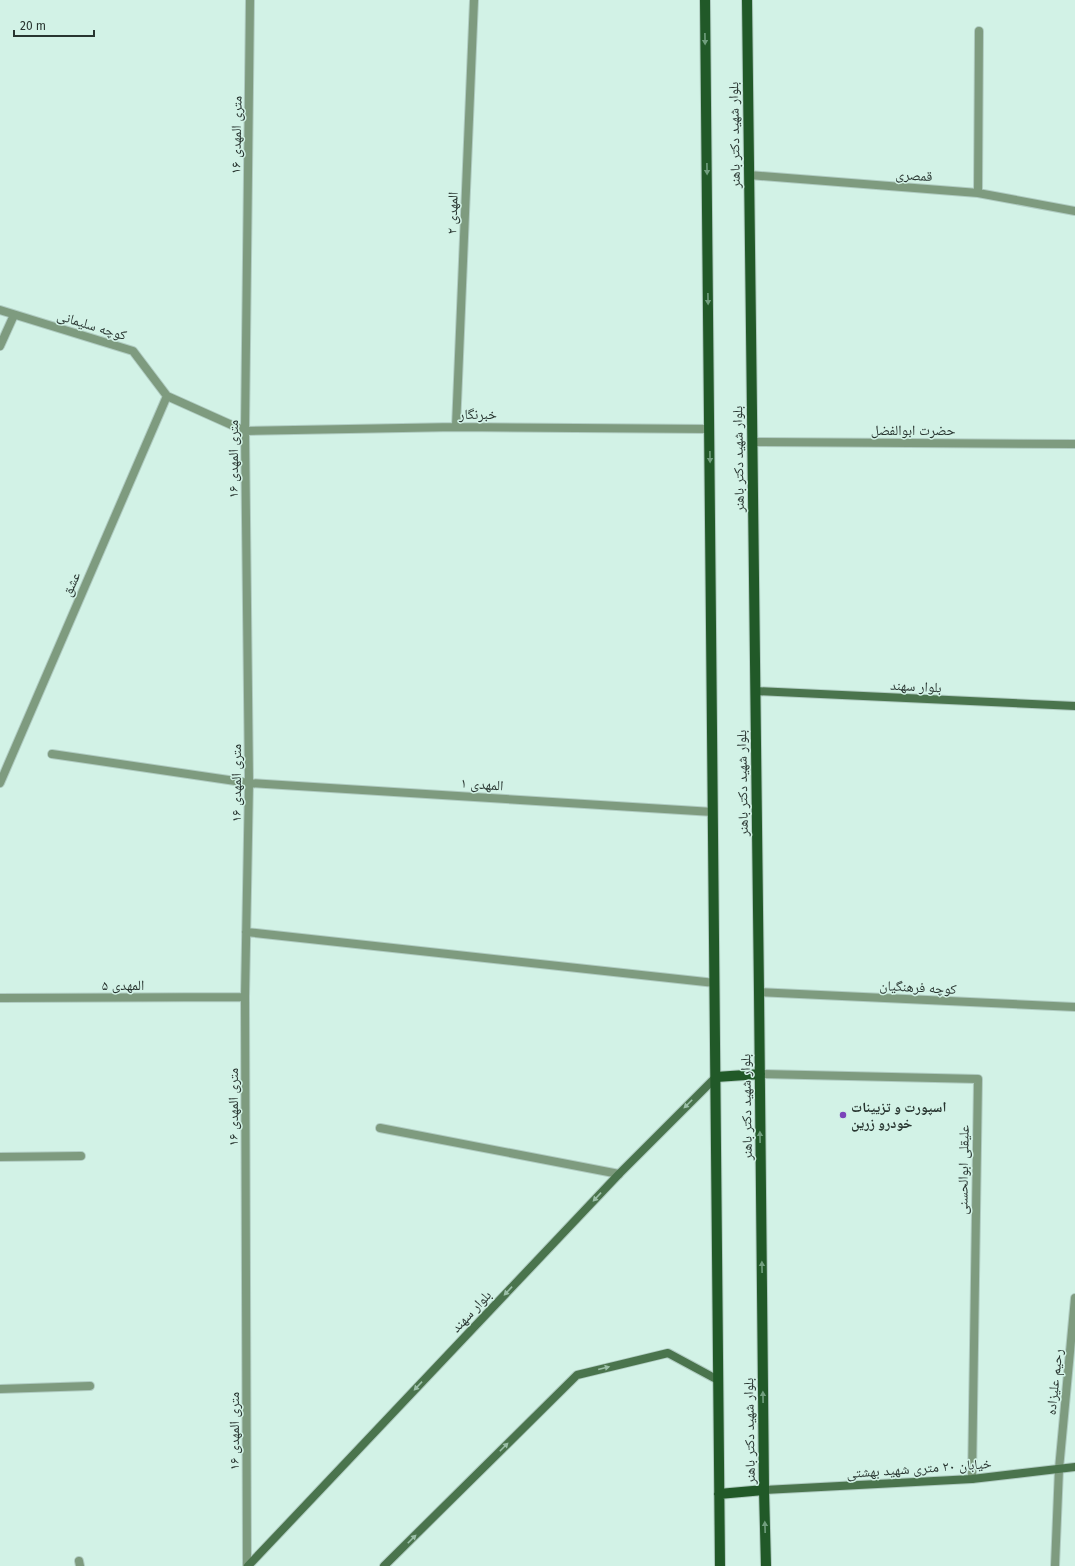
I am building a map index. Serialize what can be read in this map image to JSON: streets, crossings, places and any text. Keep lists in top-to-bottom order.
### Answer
{
  "streets": {
    "main road": ["بلوار شهید دکتر باهنر"],
    "street": [
      "۱۶ متری المهدی",
      "قمصری",
      "المهدی ۲",
      "کوچه سلیمانی",
      "خبرنگار",
      "حضرت ابوالفضل",
      "عشق",
      "بلوار سهند",
      "المهدی ۱",
      "المهدی ۵",
      "کوچه فرهنگیان",
      "علیقلی ابوالحسنی",
      "رحیم علیزاده",
      "خیابان ۲۰ متری شهید بهشتی"
    ]
  },
  "crossings": [
    ["۱۶ متری المهدی", "کوچه سلیمانی"],
    ["۱۶ متری المهدی", "خبرنگار"],
    ["۱۶ متری المهدی", "بلوار سهند"],
    ["۱۶ متری المهدی", "المهدی ۱"],
    ["۱۶ متری المهدی", "المهدی ۵"],
    ["بلوار شهید دکتر باهنر", "قمصری"],
    ["بلوار شهید دکتر باهنر", "خبرنگار"],
    ["بلوار شهید دکتر باهنر", "حضرت ابوالفضل"],
    ["بلوار شهید دکتر باهنر", "بلوار سهند"],
    ["بلوار شهید دکتر باهنر", "المهدی ۱"],
    ["بلوار شهید دکتر باهنر", "کوچه فرهنگیان"],
    ["بلوار شهید دکتر باهنر", "علیقلی ابوالحسنی"],
    ["بلوار شهید دکتر باهنر", "خیابان ۲۰ متری شهید بهشتی"],
    ["المهدی ۲", "خبرنگار"],
    ["کوچه سلیمانی", "خبرنگار"],
    ["کوچه سلیمانی", "عشق"],
    ["علیقلی ابوالحسنی", "خیابان ۲۰ متری شهید بهشتی"],
    ["رحیم علیزاده", "خیابان ۲۰ متری شهید بهشتی"]
  ],
  "one_way": ["بلوار سهند"],
  "places": ["اسپورت و تزیینات خودرو زرین"],
  "scale_bar": "20 m"
}
